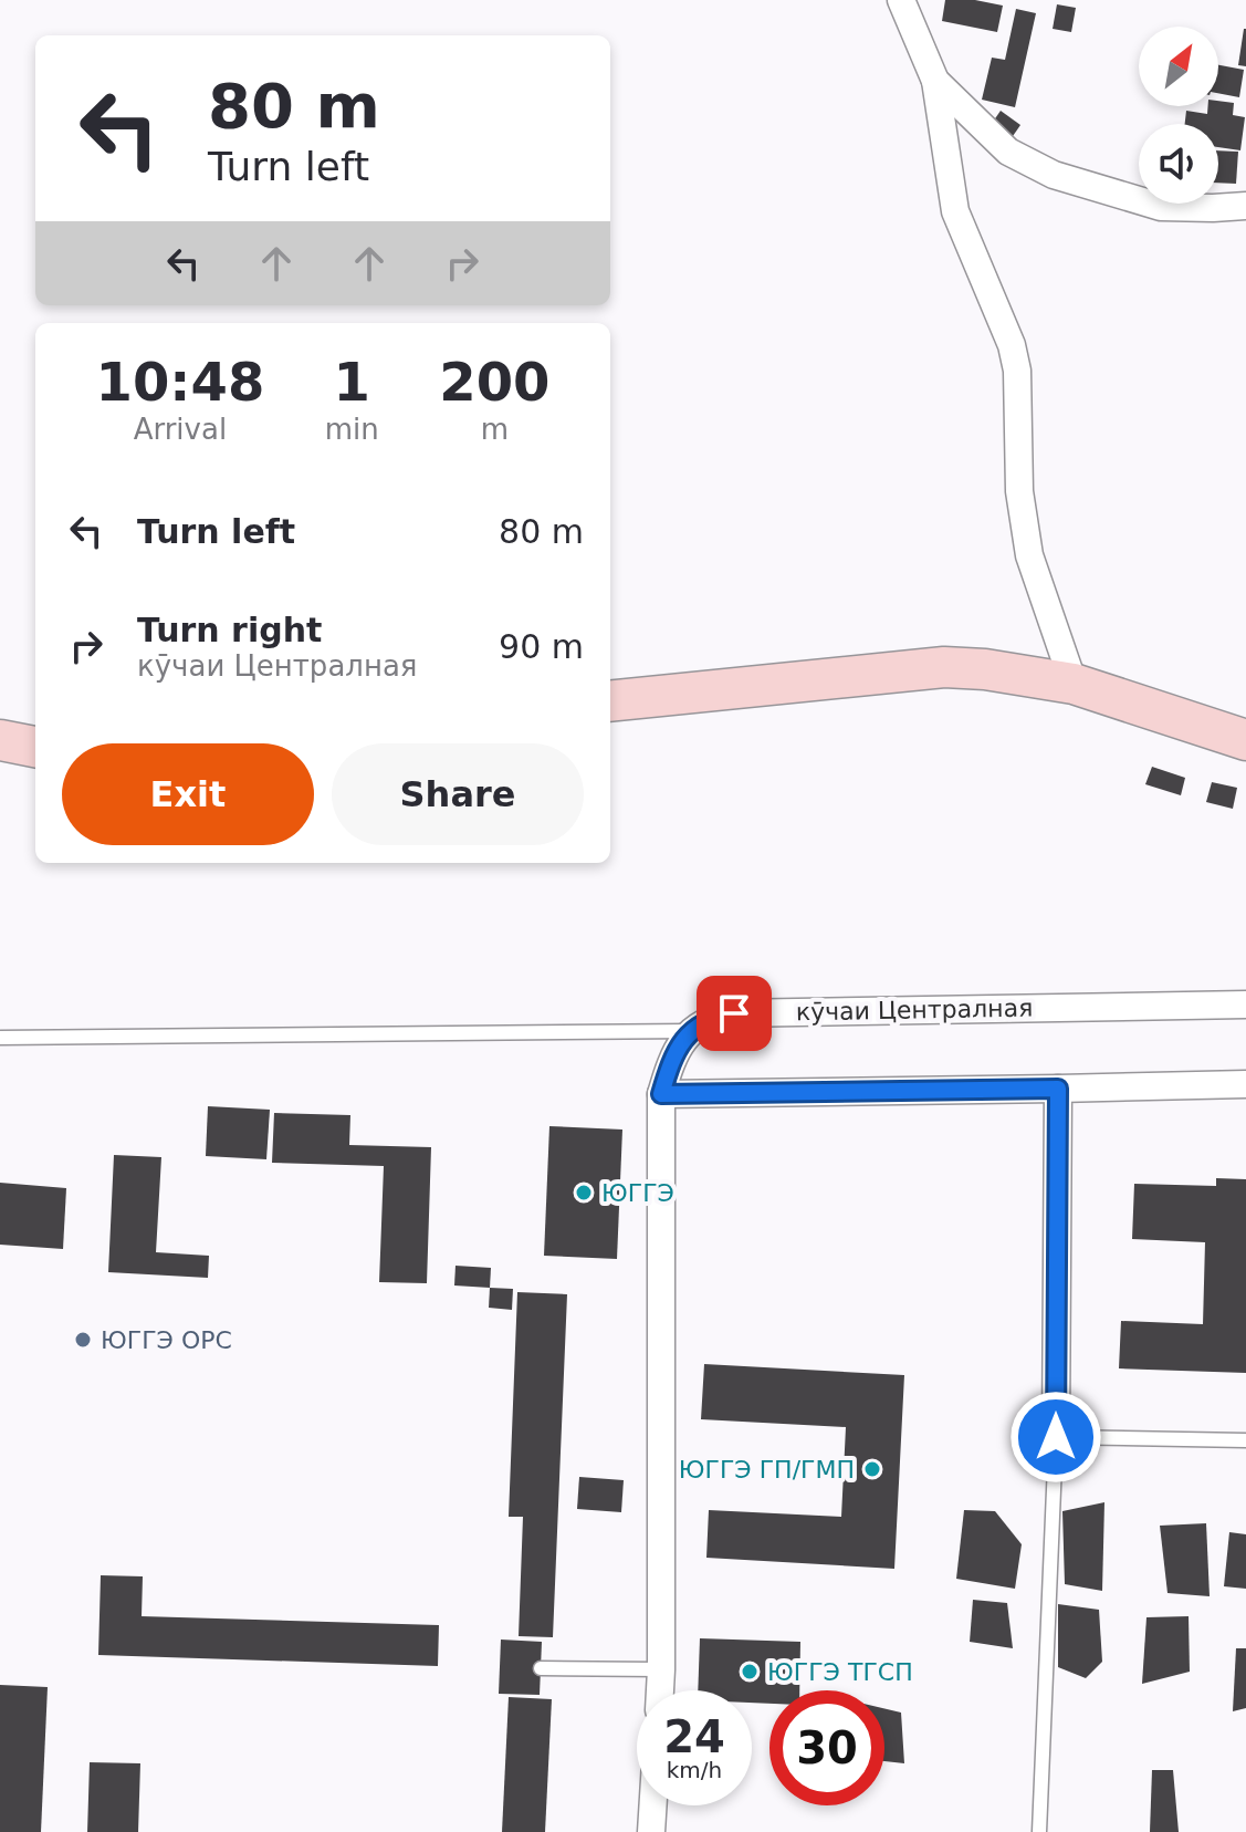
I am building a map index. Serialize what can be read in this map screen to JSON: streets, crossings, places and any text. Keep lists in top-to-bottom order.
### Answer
{
  "streets": {
    "street": ["кӯчаи Централная"]
  },
  "places": [
    "ЮГГЭ",
    "ЮГГЭ ОРС",
    "ЮГГЭ ГП/ГМП",
    "ЮГГЭ ТГСП"
  ],
  "north": "top right",
  "page": {
    "turn": ["80 m", "Turn left"],
    "eta": [
      "10:48",
      "Arrival",
      "1",
      "min",
      "200",
      "m"
    ],
    "list": [
      {
        "name": "Turn left",
        "value": "80 m"
      },
      {
        "name": "Turn right",
        "note": "кӯчаи Централная",
        "value": "90 m"
      }
    ],
    "buttons": ["Exit", "Share"],
    "speed": "24 km/h",
    "limit": "30"
  }
}
